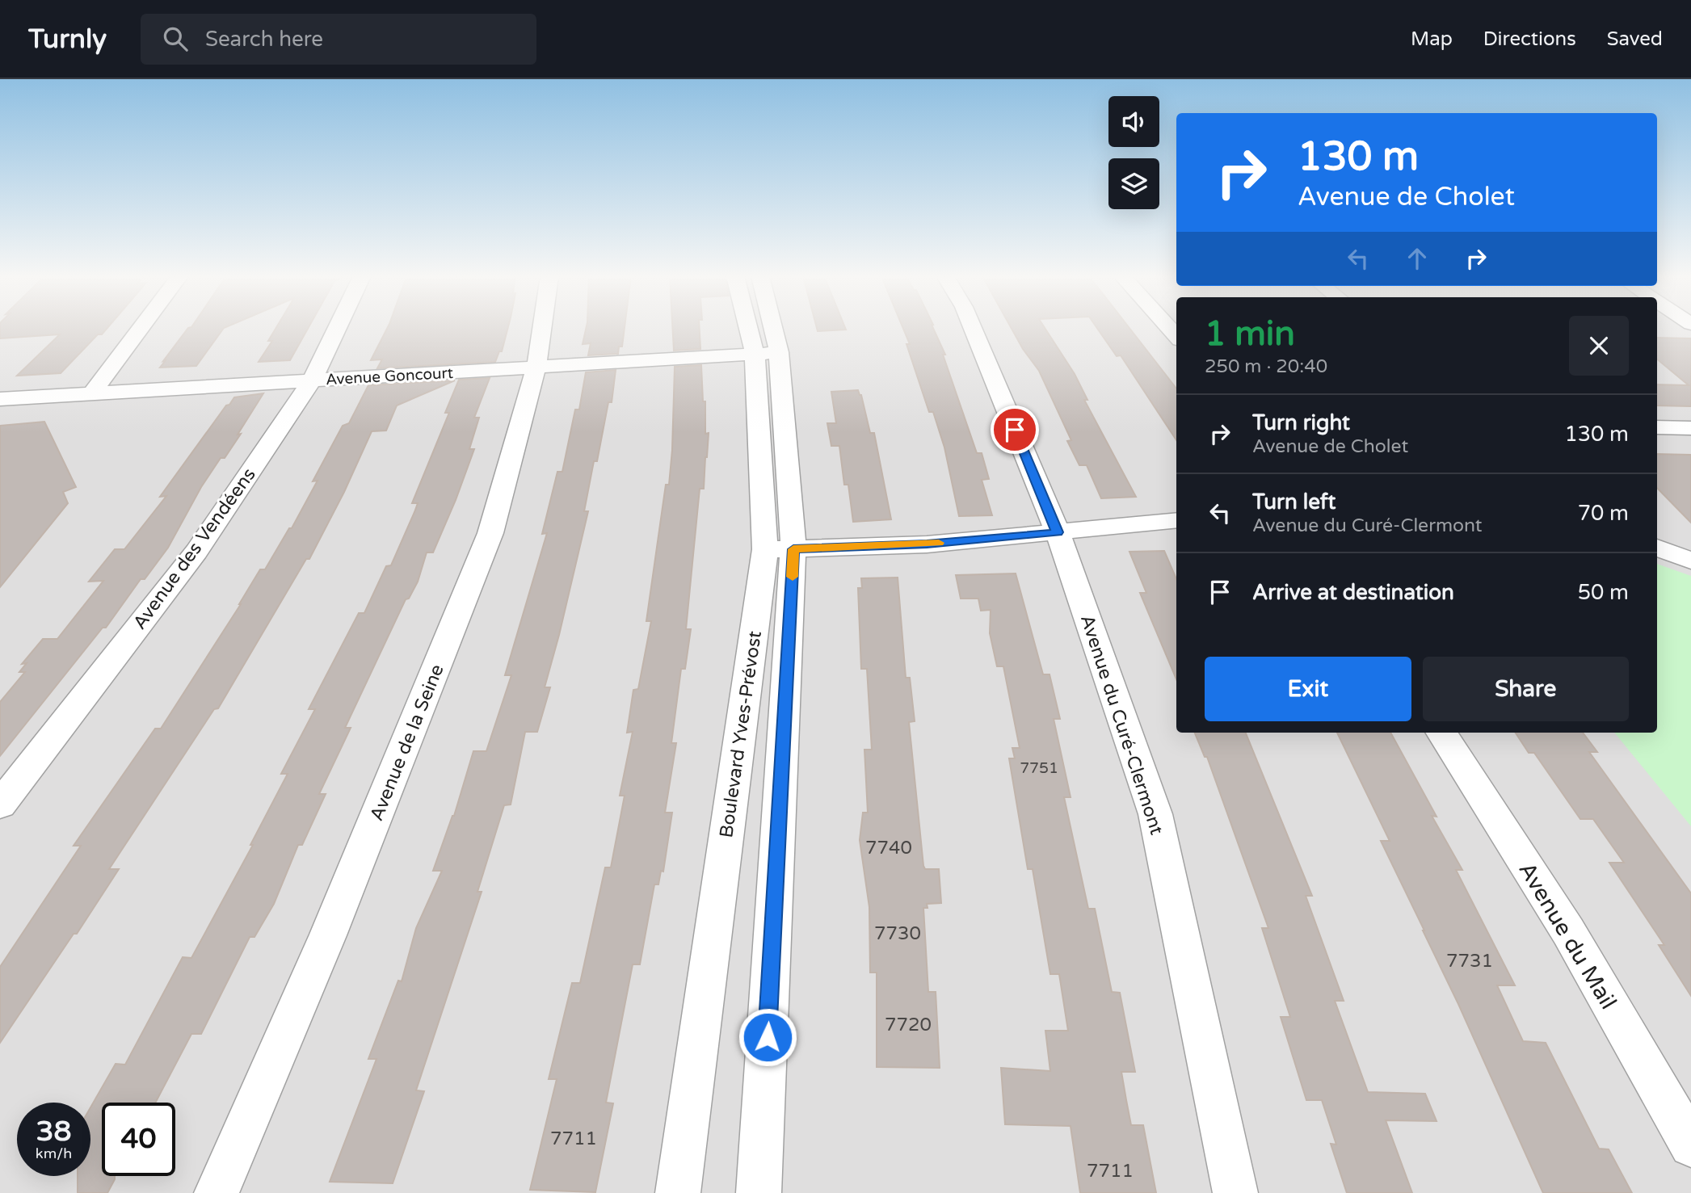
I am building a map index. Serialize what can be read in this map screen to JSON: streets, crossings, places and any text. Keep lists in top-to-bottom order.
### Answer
{
  "streets": {
    "street": [
      "Avenue Goncourt",
      "Avenue des Vendéens",
      "Avenue du Curé-Clermont",
      "Boulevard Yves-Prévost",
      "Avenue de la Seine",
      "Avenue du Mail"
    ]
  },
  "crossings": [
    ["Avenue Goncourt", "Avenue des Vendéens"],
    ["Avenue Goncourt", "Boulevard Yves-Prévost"],
    ["Avenue Goncourt", "Avenue de la Seine"]
  ],
  "house_numbers": [
    "7751",
    "7740",
    "7730",
    "7731",
    "7720",
    "7711",
    "7711"
  ],
  "page": {
    "header": "Turnly",
    "search": "Search here",
    "nav": ["Map", "Directions", "Saved"],
    "turn": ["130 m", "Avenue de Cholet"],
    "heading": ["1 min", "250 m · 20:40"],
    "list": [
      {
        "name": "Turn right",
        "note": "Avenue de Cholet",
        "value": "130 m"
      },
      {
        "name": "Turn left",
        "note": "Avenue du Curé-Clermont",
        "value": "70 m"
      },
      {
        "name": "Arrive at destination",
        "value": "50 m"
      }
    ],
    "buttons": ["Exit", "Share"],
    "speed": "38 km/h",
    "limit": "40"
  }
}
